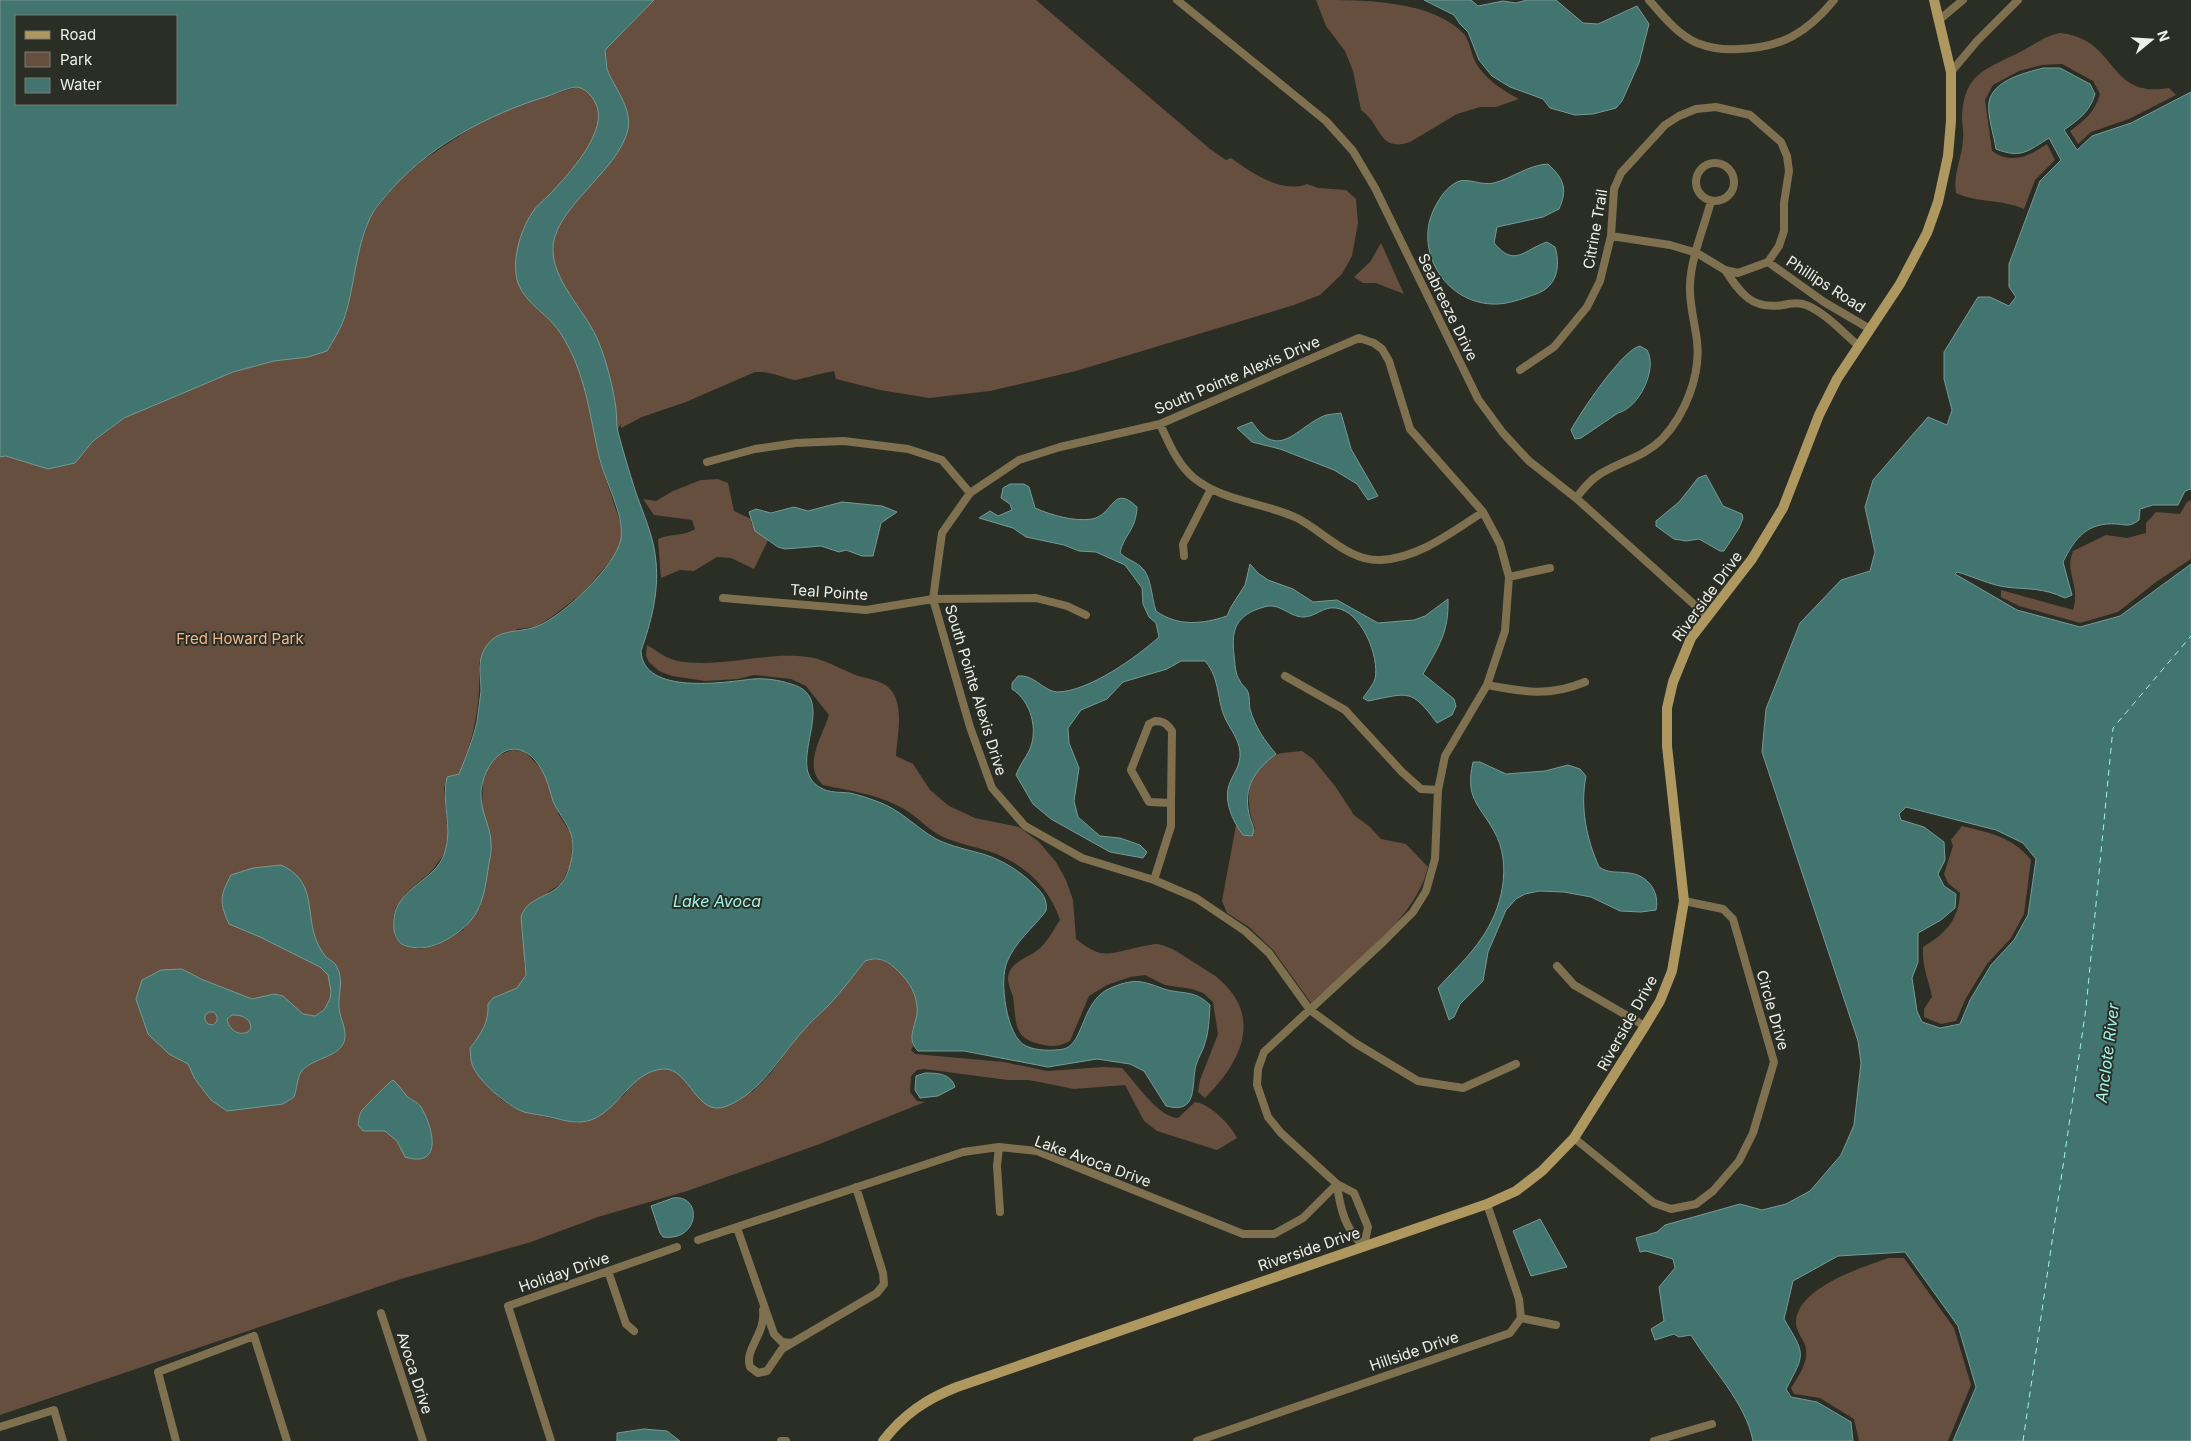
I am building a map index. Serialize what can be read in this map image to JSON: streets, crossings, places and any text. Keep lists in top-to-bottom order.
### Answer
{
  "streets": {
    "street": [
      "Citrine Trail",
      "Phillips Road",
      "Seabreeze Drive",
      "South Pointe Alexis Drive",
      "Teal Pointe",
      "Riverside Drive",
      "Circle Drive",
      "Lake Avoca Drive",
      "Holiday Drive",
      "Hillside Drive",
      "Avoca Drive"
    ]
  },
  "crossings": [
    ["Citrine Trail", "Phillips Road"],
    ["Phillips Road", "Riverside Drive"],
    ["Seabreeze Drive", "Riverside Drive"],
    ["South Pointe Alexis Drive", "Teal Pointe"],
    ["South Pointe Alexis Drive", "Riverside Drive"],
    ["South Pointe Alexis Drive", "Lake Avoca Drive"],
    ["Riverside Drive", "Circle Drive"]
  ],
  "water": ["Lake Avoca", "Anclote River"],
  "parks": ["Fred Howard Park"],
  "legend": ["Road", "Park", "Water"],
  "north": "right"
}
